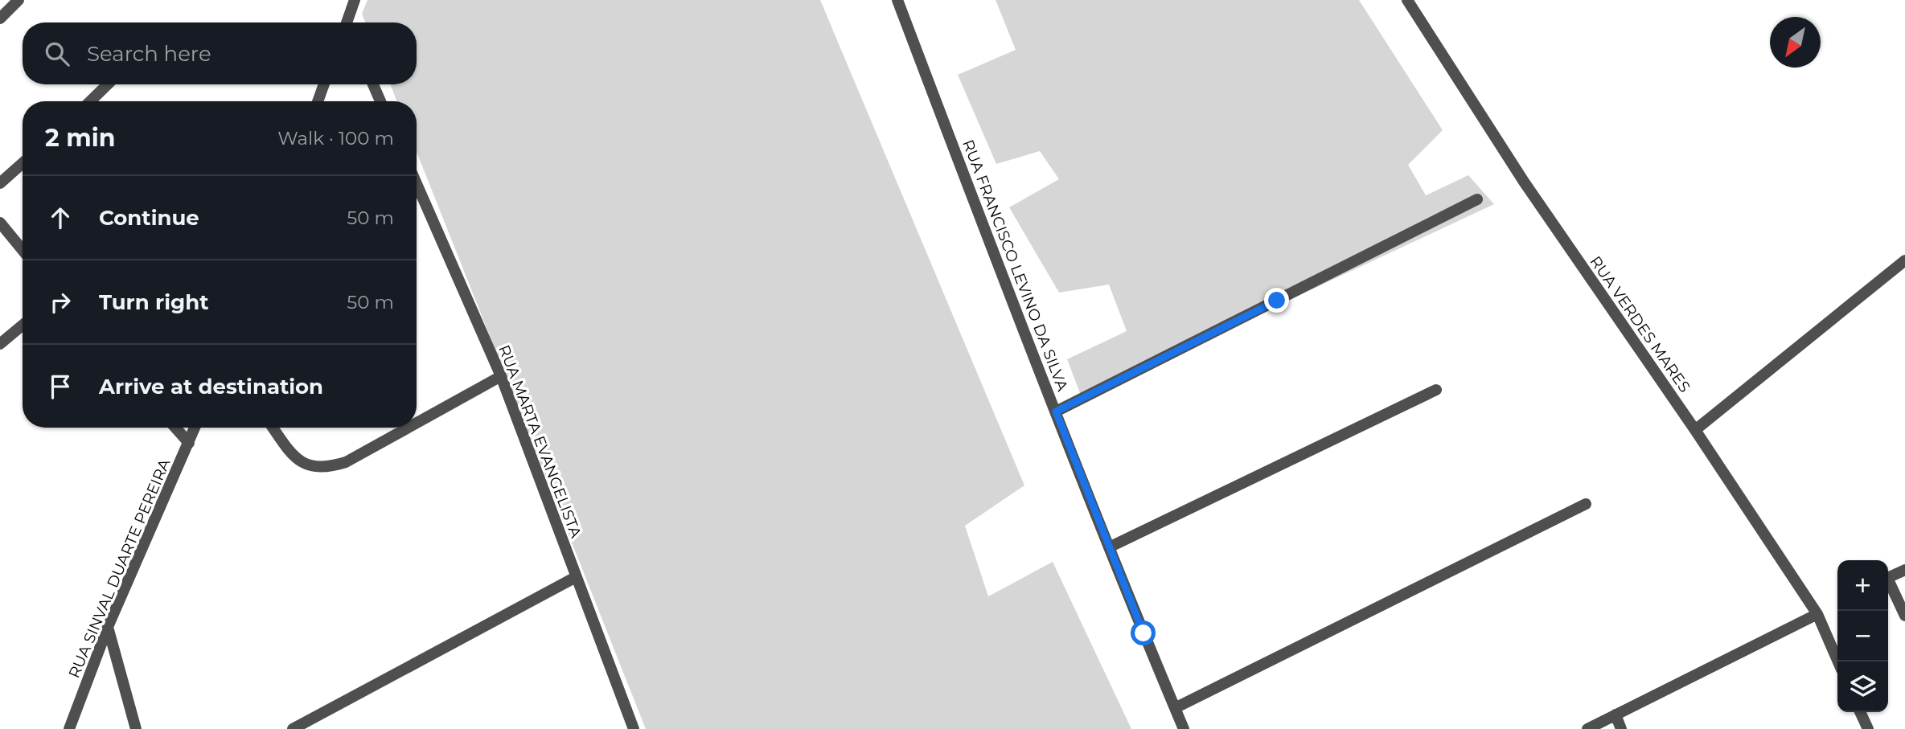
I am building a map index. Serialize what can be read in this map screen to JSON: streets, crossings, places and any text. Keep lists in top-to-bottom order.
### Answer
{
  "streets": {
    "street": [
      "RUA FRANCISCO LEVINO DA SILVA",
      "RUA VERDES MARES",
      "RUA MARTA EVANGELISTA",
      "RUA SINVAL DUARTE PEREIRA"
    ]
  },
  "north": "bottom left",
  "page": {
    "search": "Search here",
    "heading": ["2 min", "Walk · 100 m"],
    "list": [
      ["Continue", "50 m"],
      ["Turn right", "50 m"],
      "Arrive at destination"
    ],
    "map_buttons": ["+", "−"]
  }
}
